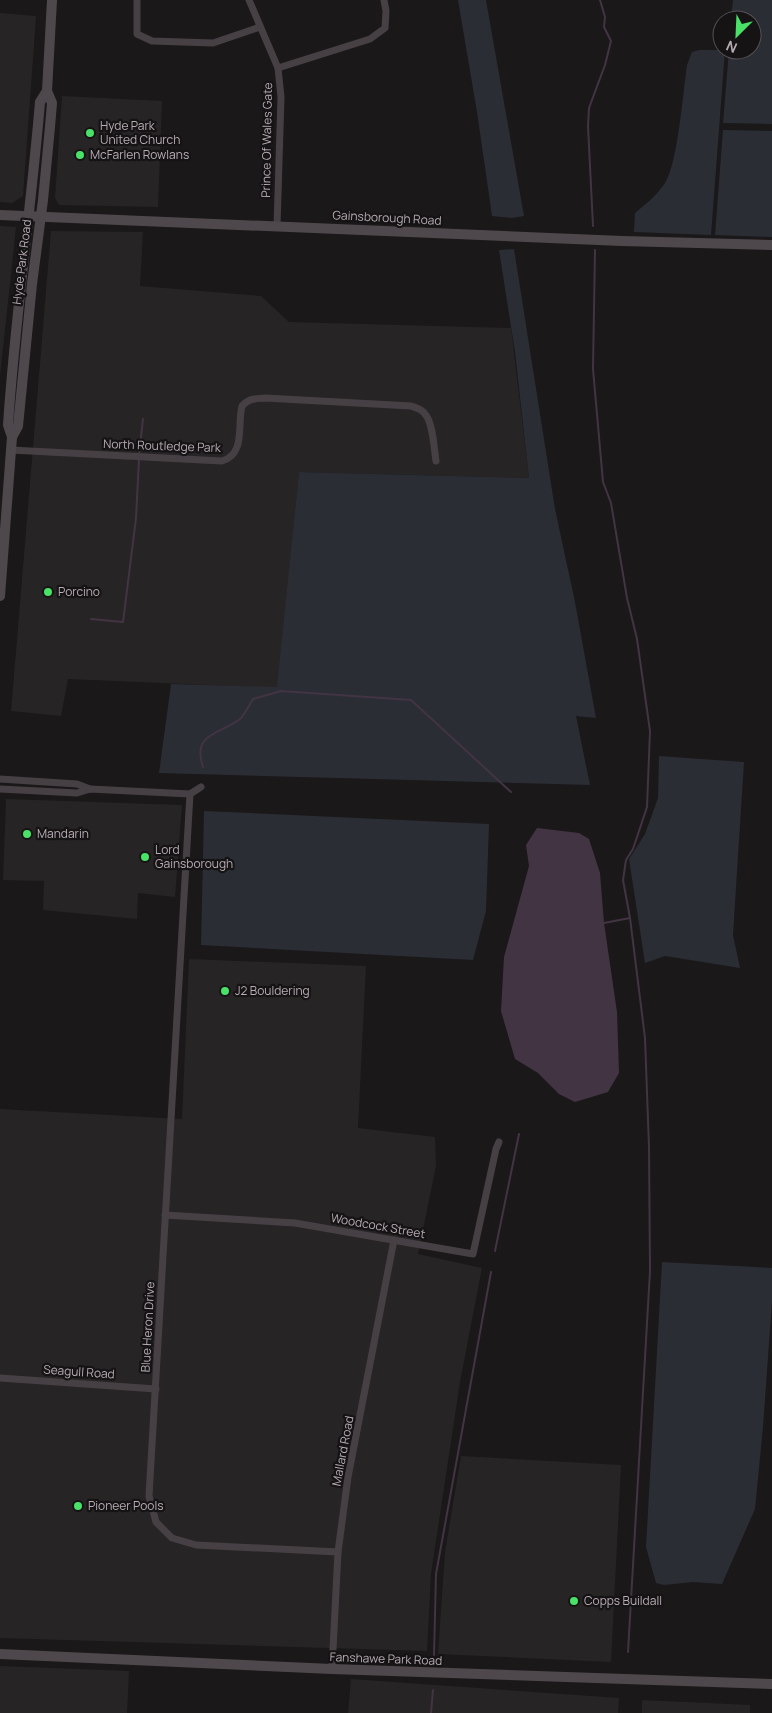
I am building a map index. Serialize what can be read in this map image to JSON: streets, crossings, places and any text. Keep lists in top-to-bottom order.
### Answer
{
  "streets": {
    "main road": ["Gainsborough Road", "Hyde Park Road", "Fanshawe Park Road"],
    "street": [
      "Prince Of Wales Gate",
      "North Routledge Park",
      "Woodcock Street",
      "Blue Heron Drive",
      "Seagull Road",
      "Mallard Road"
    ]
  },
  "crossings": [
    ["Prince Of Wales Gate", "Gainsborough Road"],
    ["Gainsborough Road", "Hyde Park Road"],
    ["Hyde Park Road", "North Routledge Park"],
    ["Woodcock Street", "Blue Heron Drive"],
    ["Woodcock Street", "Mallard Road"],
    ["Blue Heron Drive", "Seagull Road"],
    ["Blue Heron Drive", "Mallard Road"],
    ["Mallard Road", "Fanshawe Park Road"]
  ],
  "places": [
    "Hyde Park United Church",
    "McFarlen Rowlans",
    "Porcino",
    "Mandarin",
    "Lord Gainsborough",
    "J2 Bouldering",
    "Pioneer Pools",
    "Copps Buildall"
  ],
  "north": "bottom left"
}
